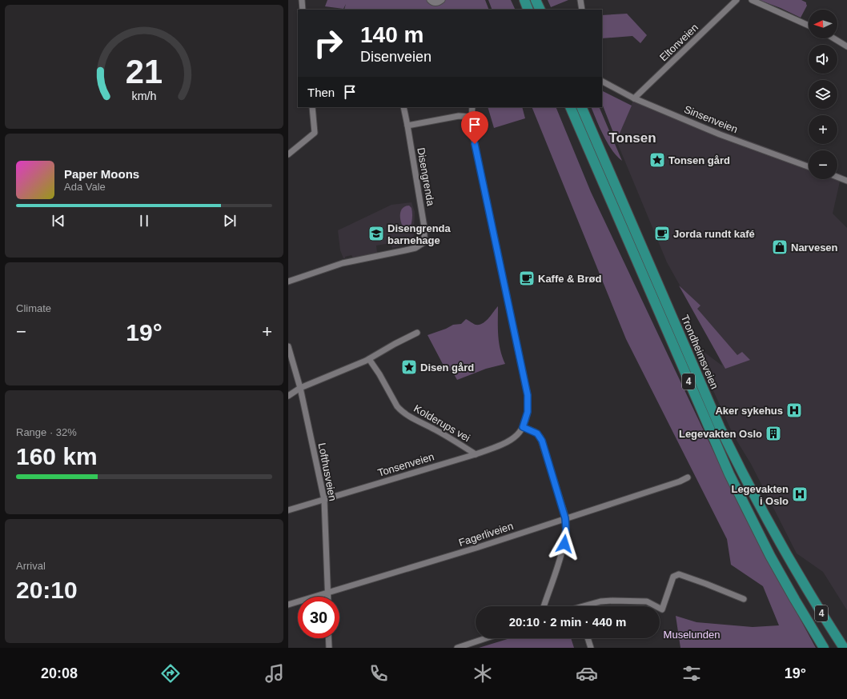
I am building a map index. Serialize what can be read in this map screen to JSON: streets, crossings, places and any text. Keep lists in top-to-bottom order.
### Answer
{
  "streets": {
    "highway": ["Trondheimsveien", "4"],
    "street": [
      "Eltonveien",
      "Sinsenveien",
      "Disengrenda",
      "Kolderups vei",
      "Tonsenveien",
      "Lofthusveien",
      "Fagerliveien"
    ]
  },
  "crossings": [
    ["Eltonveien", "Sinsenveien"],
    ["Kolderups vei", "Tonsenveien"],
    ["Tonsenveien", "Lofthusveien"],
    ["Lofthusveien", "Fagerliveien"]
  ],
  "districts": ["Tonsen"],
  "parks": ["Muselunden"],
  "places": {
    "place": ["Tonsen gård", "Disen gård"],
    "school or university": ["Disengrenda barnehage"],
    "cafe": ["Jorda rundt kafé", "Kaffe & Brød"],
    "shop": ["Narvesen"],
    "hospital": ["Aker sykehus", "Legevakten i Oslo"],
    "building": ["Legevakten Oslo"]
  },
  "north": "left",
  "page": {
    "map_buttons": ["+", "−"],
    "turn": ["140 m", "Disenveien"],
    "then": "Then",
    "song": ["Paper Moons", "Ada Vale"],
    "tile": [
      "Climate",
      ["Range · 32%", "160 km"],
      ["Arrival", "20:10"]
    ],
    "heat": ["−", "19°", "+"],
    "limit": "30",
    "trip": "20:10 · 2 min · 440 m",
    "tabs": ["20:08", "19°"],
    "gauge": ["21", "km/h"]
  }
}
